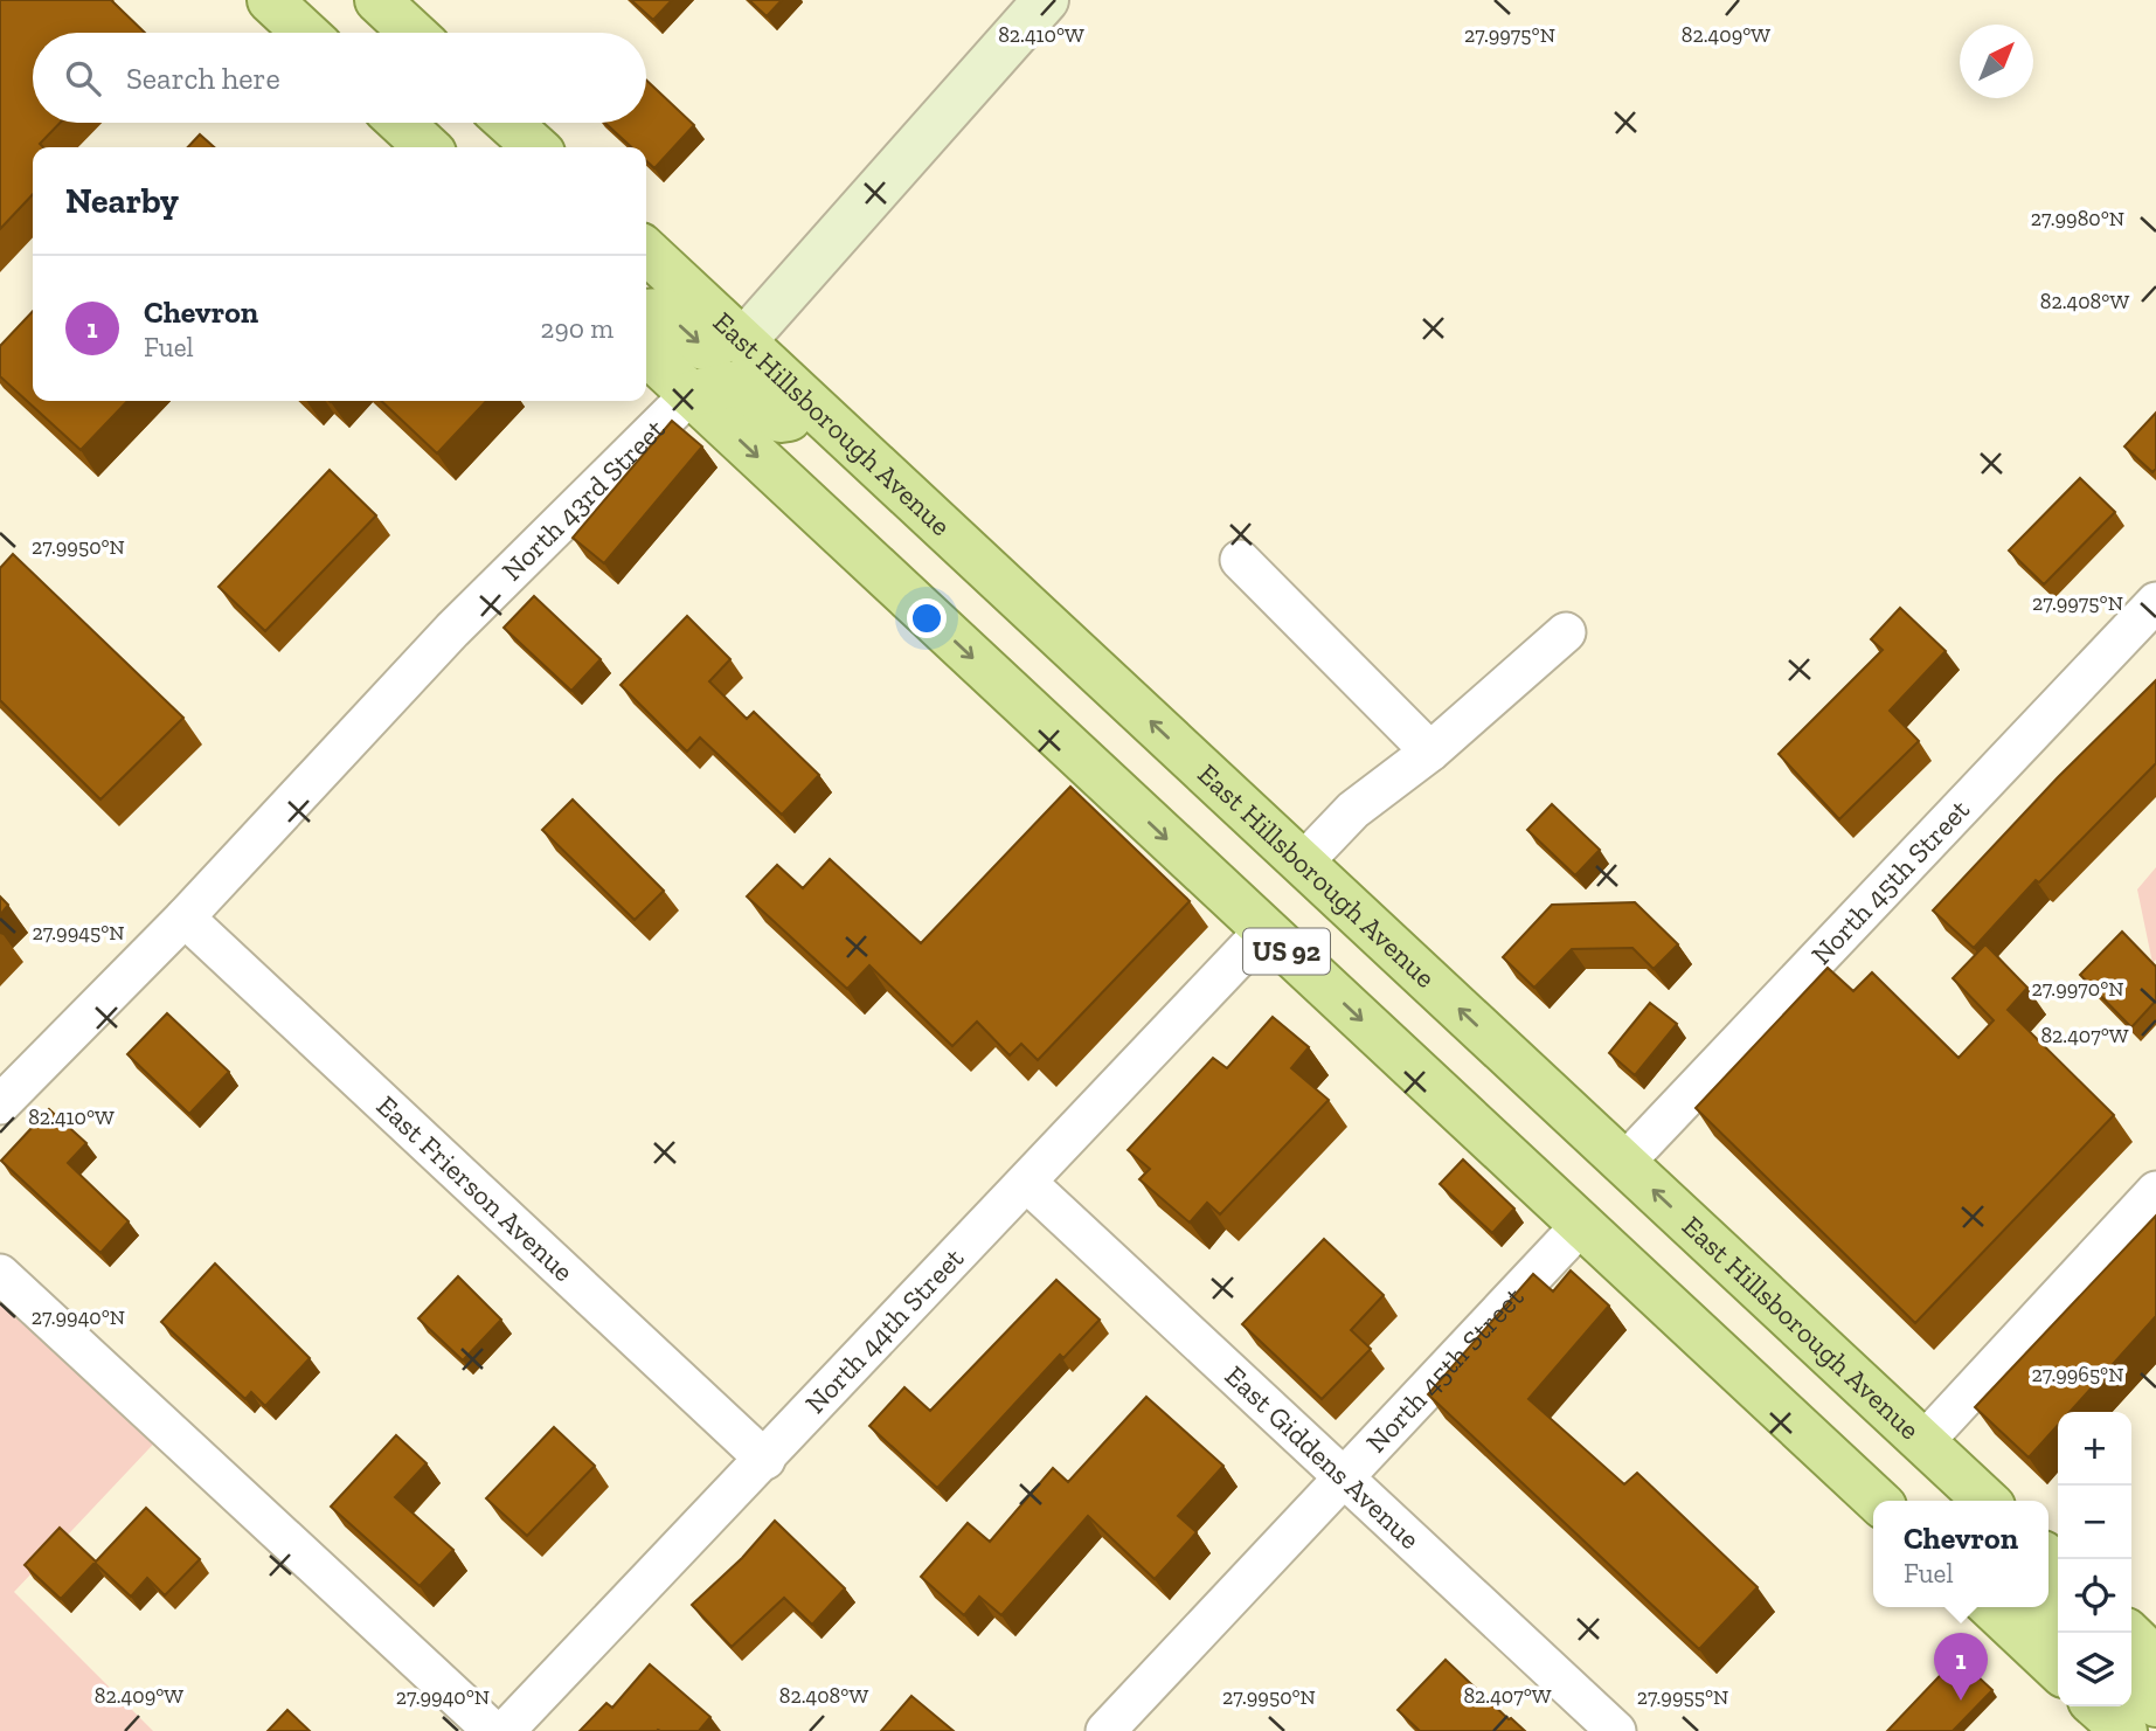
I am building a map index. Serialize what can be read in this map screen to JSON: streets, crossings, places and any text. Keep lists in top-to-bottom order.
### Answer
{
  "streets": {
    "main road": ["East Hillsborough Avenue", "US 92"],
    "street": [
      "North 43rd Street",
      "North 45th Street",
      "East Frierson Avenue",
      "North 44th Street",
      "East Giddens Avenue"
    ]
  },
  "crossings": [
    ["East Hillsborough Avenue", "North 45th Street"],
    ["North 43rd Street", "US 92"],
    ["North 43rd Street", "East Frierson Avenue"],
    ["North 45th Street", "US 92"],
    ["North 45th Street", "East Giddens Avenue"],
    ["US 92", "North 44th Street"],
    ["East Frierson Avenue", "North 44th Street"],
    ["North 44th Street", "East Giddens Avenue"]
  ],
  "north": "top right",
  "page": {
    "search": "Search here",
    "heading": "Nearby",
    "list": [
      {
        "mark": "1",
        "name": "Chevron",
        "note": "Fuel",
        "value": "290 m"
      }
    ],
    "map_buttons": ["+", "−"],
    "popup": ["Chevron", "Fuel"],
    "pins": "1"
  },
  "coordinates": [
    "27.9975°N",
    "82.410°W",
    "82.409°W",
    "27.9980°N",
    "82.408°W",
    "27.9950°N",
    "27.9945°N",
    "27.9970°N",
    "82.407°W",
    "27.9940°N",
    "27.9965°N",
    "27.9955°N"
  ]
}
